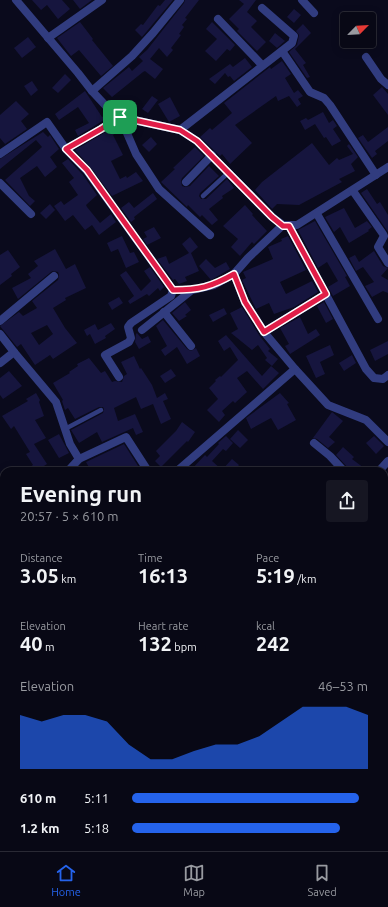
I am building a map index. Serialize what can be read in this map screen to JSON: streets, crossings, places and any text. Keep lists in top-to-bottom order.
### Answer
{
  "north": "top right",
  "page": {
    "heading": ["Evening run", "20:57 · 5 × 610 m"],
    "stats": [
      ["Distance", "3.05 km"],
      ["Time", "16:13"],
      ["Pace", "5:19 /km"],
      ["Elevation", "40 m"],
      ["Heart rate", "132 bpm"],
      ["kcal", "242"]
    ],
    "chart": ["Elevation", "46–53 m"],
    "list": [
      {
        "name": "610 m",
        "note": "5:11"
      },
      {
        "name": "1.2 km",
        "note": "5:18"
      }
    ],
    "tabs": ["Home", "Map", "Saved"]
  }
}
